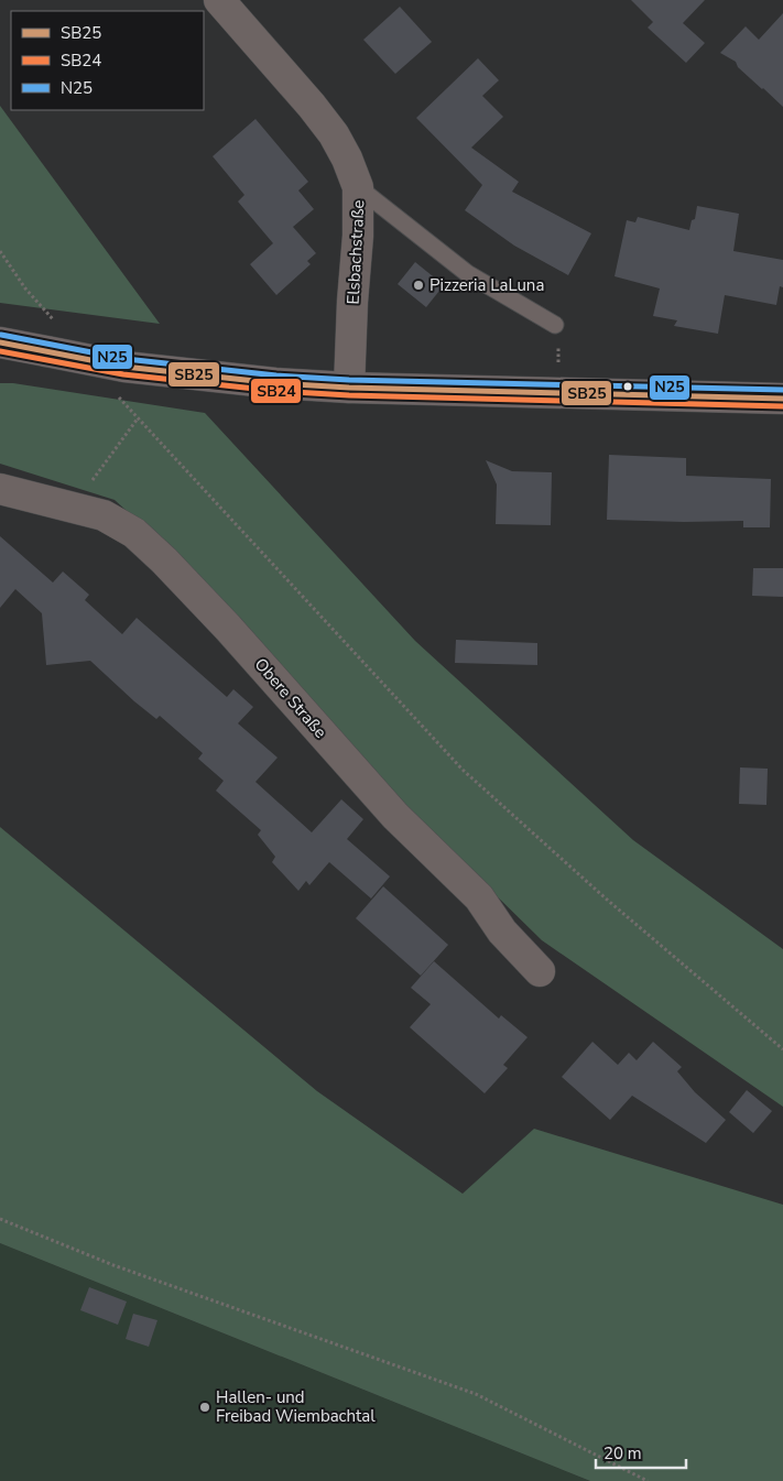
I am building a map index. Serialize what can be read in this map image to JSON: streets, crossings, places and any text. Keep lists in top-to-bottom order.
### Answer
{
  "streets": {
    "street": ["Elsbachstraße", "Obere Straße"]
  },
  "places": ["Pizzeria LaLuna", "Hallen- und Freibad Wiembachtal"],
  "lines": ["transit line N25", "transit line SB25", "transit line SB24"],
  "legend": ["SB25", "SB24", "N25"],
  "scale_bar": "20 m"
}
